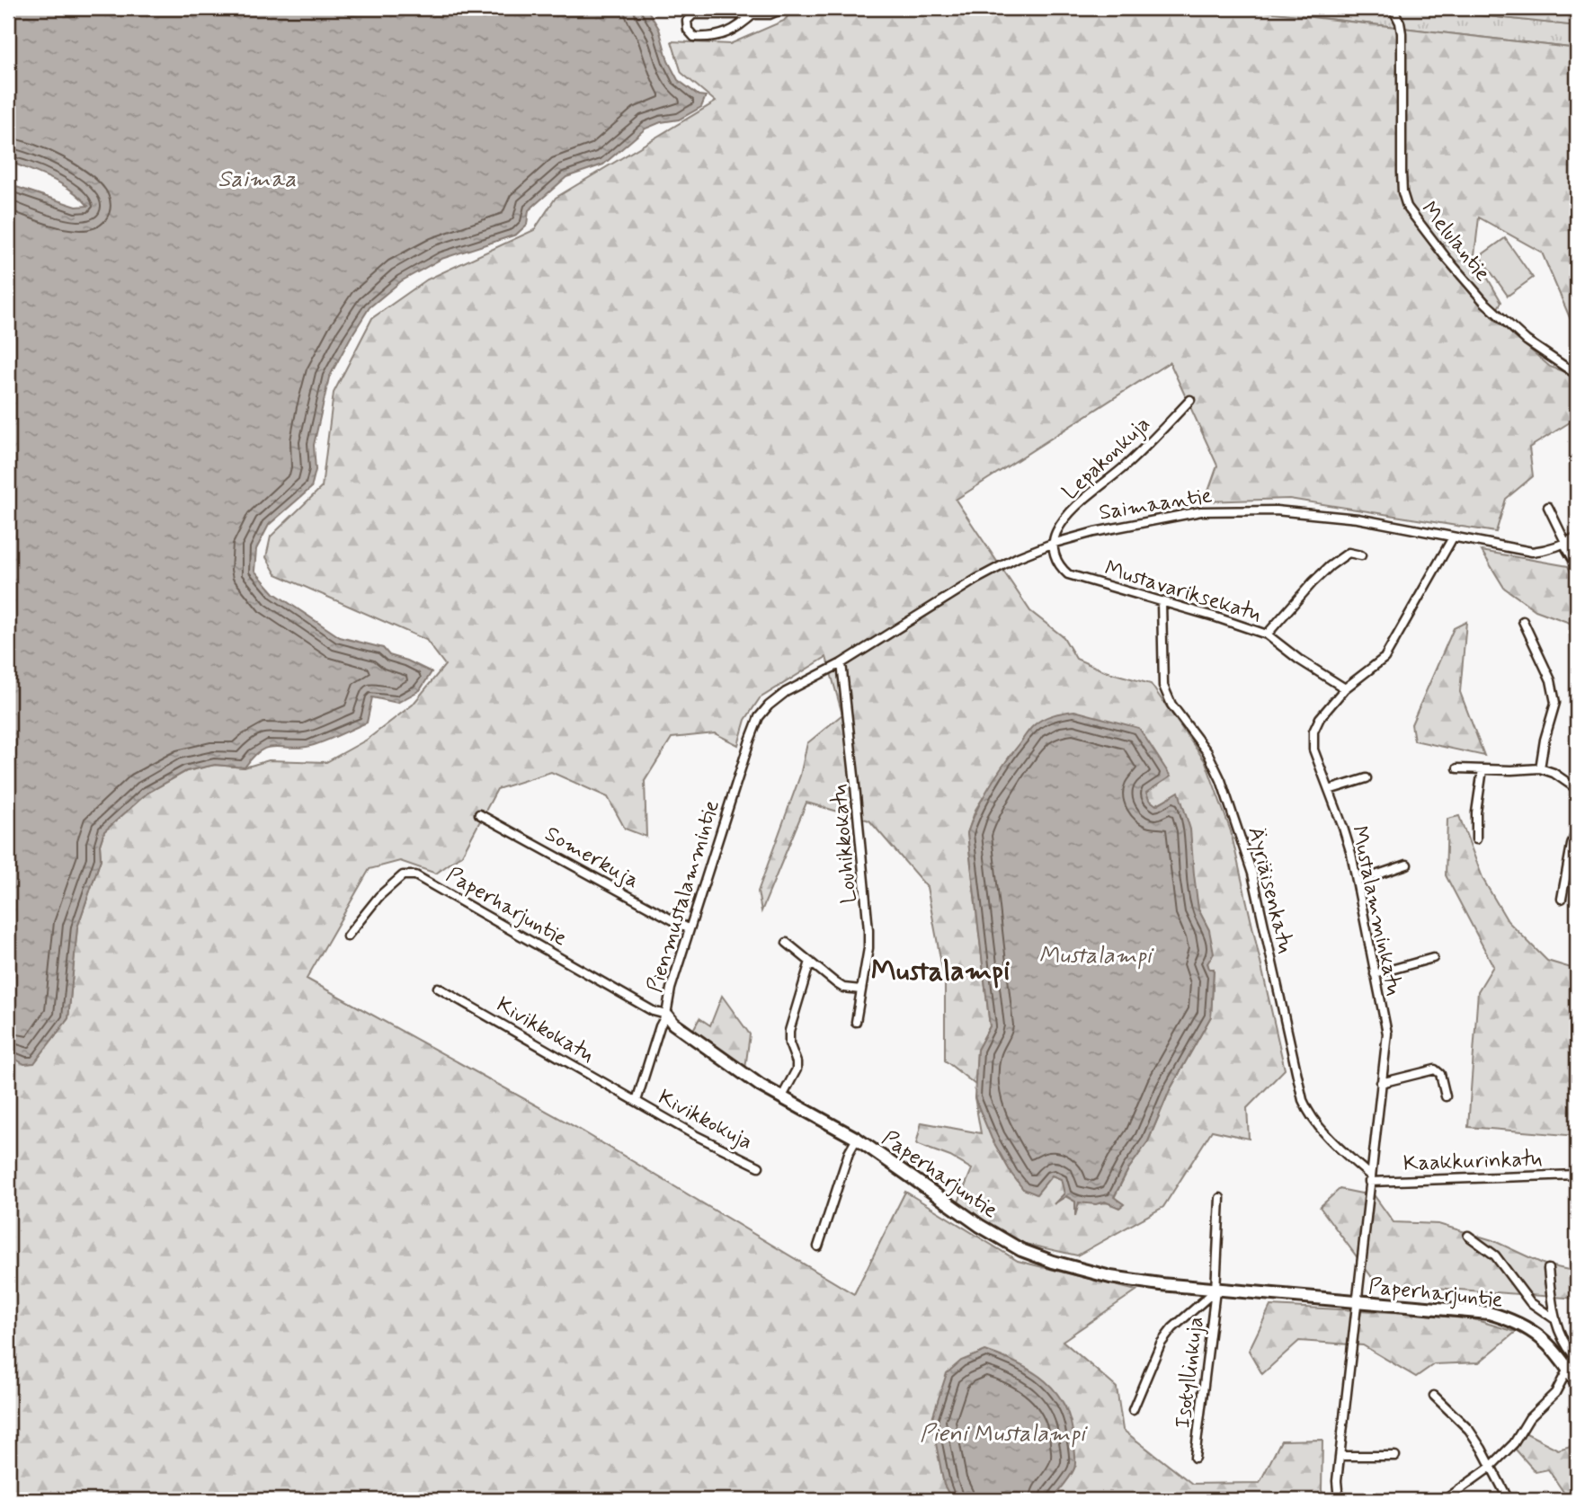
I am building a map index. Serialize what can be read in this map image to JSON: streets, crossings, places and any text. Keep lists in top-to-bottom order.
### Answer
{
  "streets": {
    "street": [
      "Melulantie",
      "Lepakonkuja",
      "Saimaantie",
      "Mustavariksekatu",
      "Louhikkokatu",
      "Somerkuja",
      "Äyriäisenkatu",
      "Pienmustalammintie",
      "Paperharjuntie",
      "Mustalamminkatu",
      "Kivikkokatu",
      "Kivikkokuja",
      "Kaakkurinkatu",
      "Isotyllinkuja"
    ]
  },
  "crossings": [
    ["Lepakonkuja", "Saimaantie"],
    ["Lepakonkuja", "Mustavariksekatu"],
    ["Saimaantie", "Mustavariksekatu"],
    ["Saimaantie", "Louhikkokatu"],
    ["Saimaantie", "Pienmustalammintie"],
    ["Saimaantie", "Mustalamminkatu"],
    ["Mustavariksekatu", "Äyriäisenkatu"],
    ["Mustavariksekatu", "Mustalamminkatu"],
    ["Somerkuja", "Pienmustalammintie"],
    ["Äyriäisenkatu", "Mustalamminkatu"],
    ["Äyriäisenkatu", "Kaakkurinkatu"],
    ["Pienmustalammintie", "Paperharjuntie"],
    ["Pienmustalammintie", "Kivikkokatu"],
    ["Pienmustalammintie", "Kivikkokuja"],
    ["Paperharjuntie", "Mustalamminkatu"],
    ["Paperharjuntie", "Isotyllinkuja"],
    ["Mustalamminkatu", "Kaakkurinkatu"],
    ["Kivikkokatu", "Kivikkokuja"]
  ],
  "districts": ["Mustalampi"],
  "water": ["Saimaa", "Mustalampi", "Pieni Mustalampi"]
}
